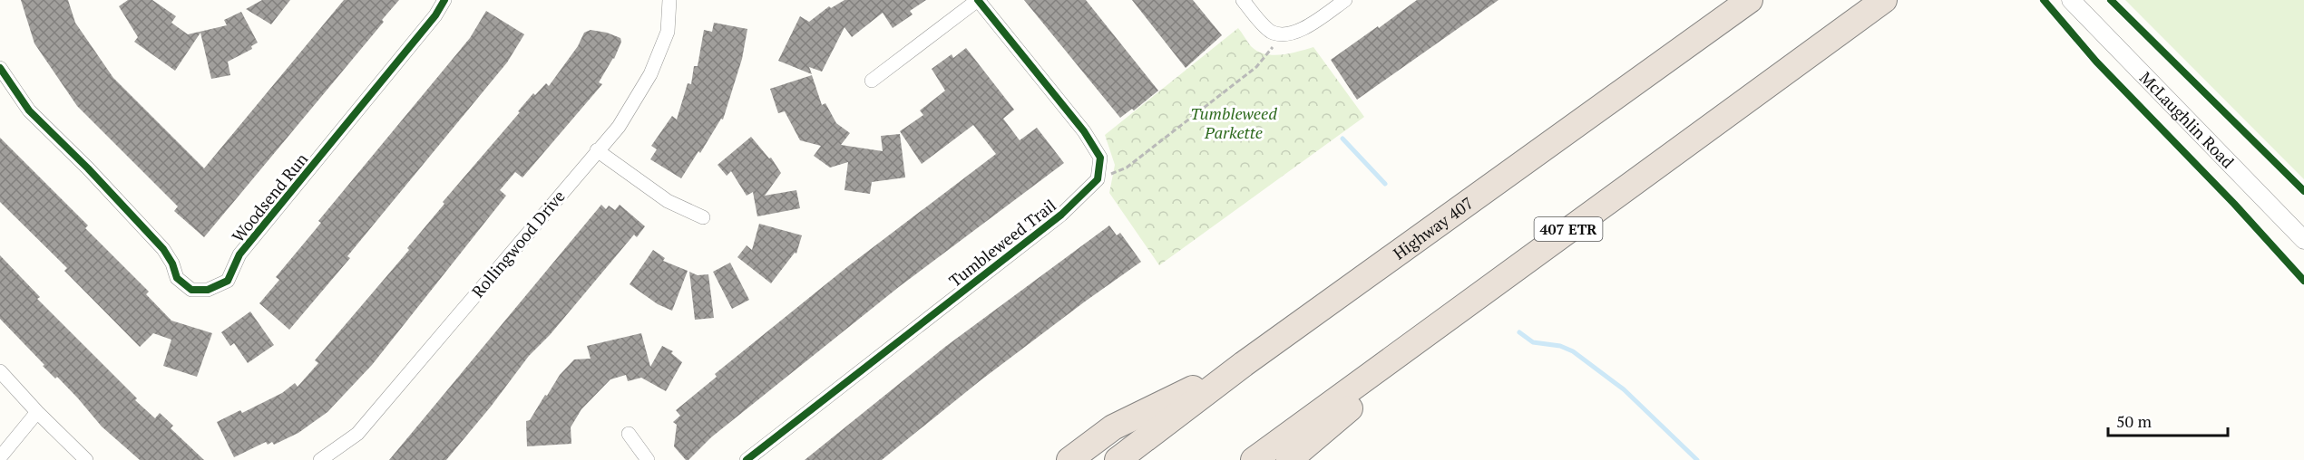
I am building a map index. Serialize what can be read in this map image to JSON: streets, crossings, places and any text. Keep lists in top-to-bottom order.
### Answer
{
  "streets": {
    "highway": ["Highway 407", "407 ETR"],
    "street": [
      "McLaughlin Road",
      "Woodsend Run",
      "Tumbleweed Trail",
      "Rollingwood Drive"
    ]
  },
  "parks": ["Tumbleweed Parkette"],
  "scale_bar": "50 m"
}
